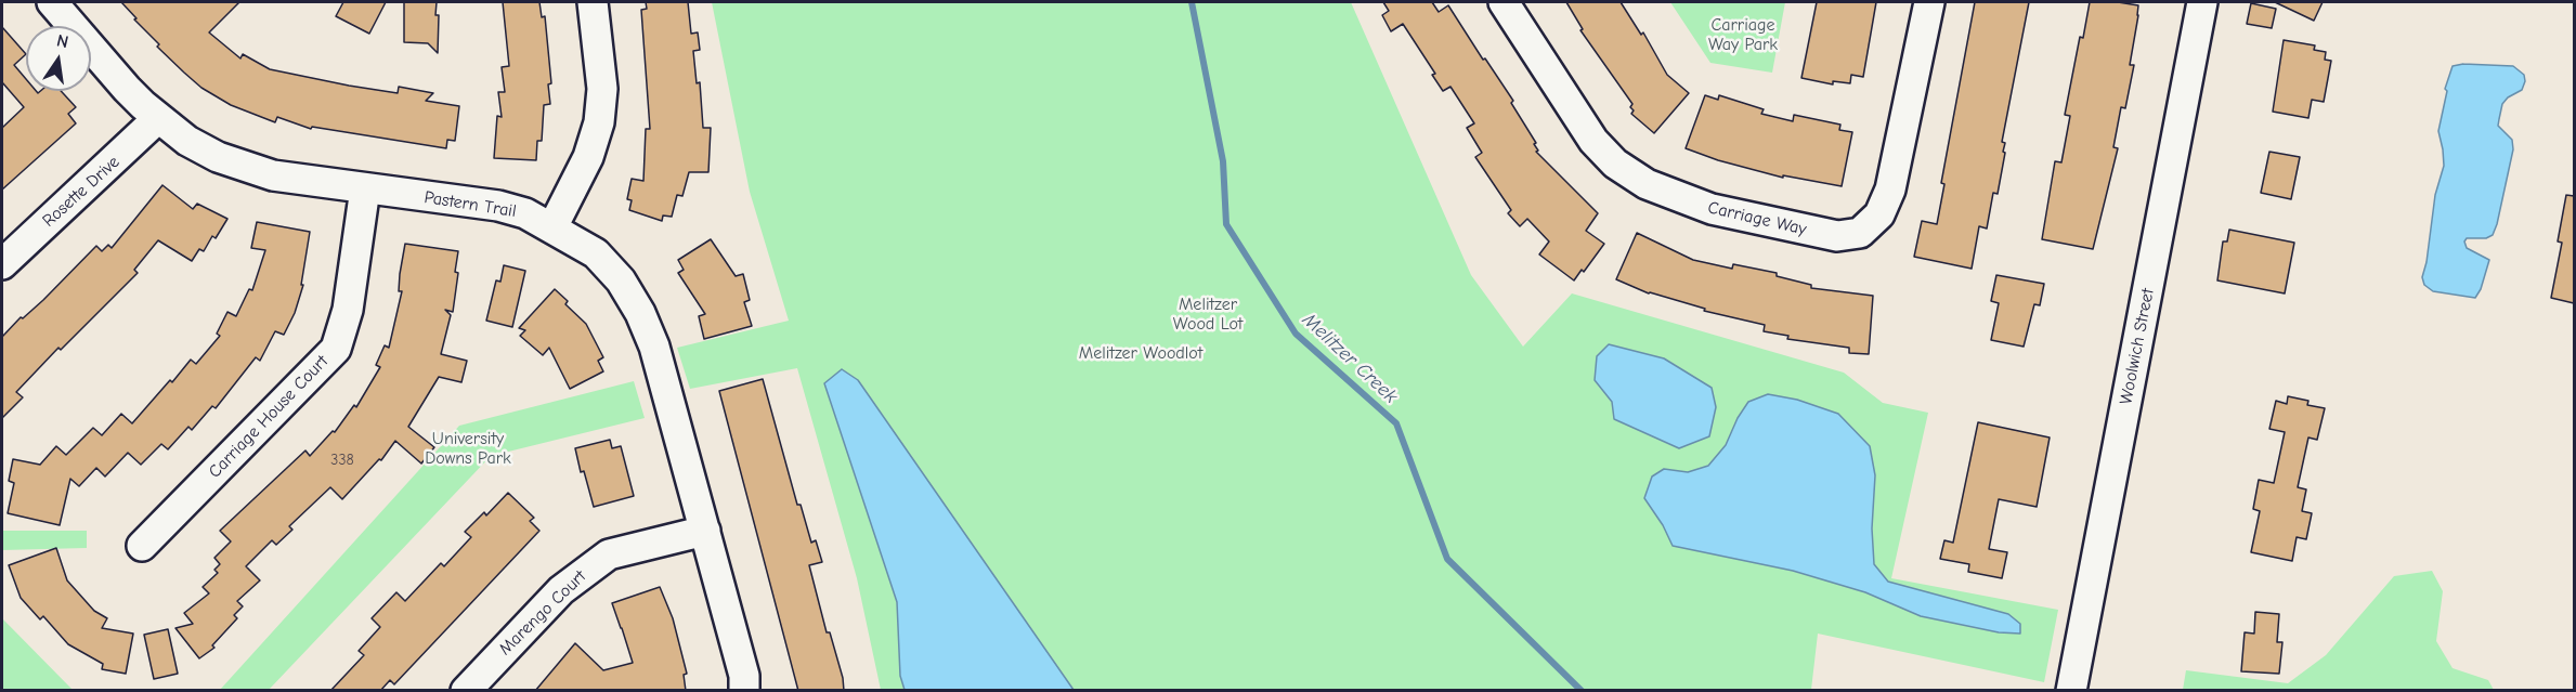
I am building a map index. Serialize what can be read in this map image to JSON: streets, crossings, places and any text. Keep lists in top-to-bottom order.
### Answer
{
  "streets": {
    "street": [
      "Rosette Drive",
      "Pastern Trail",
      "Carriage Way",
      "Woolwich Street",
      "Carriage House Court",
      "Marengo Court"
    ]
  },
  "crossings": [
    ["Rosette Drive", "Pastern Trail"],
    ["Pastern Trail", "Carriage House Court"],
    ["Pastern Trail", "Marengo Court"]
  ],
  "water": ["Melitzer Creek"],
  "parks": [
    "Carriage Way Park",
    "Melitzer Wood Lot",
    "Melitzer Woodlot",
    "University Downs Park"
  ],
  "house_numbers": ["338"],
  "north": "top"
}
